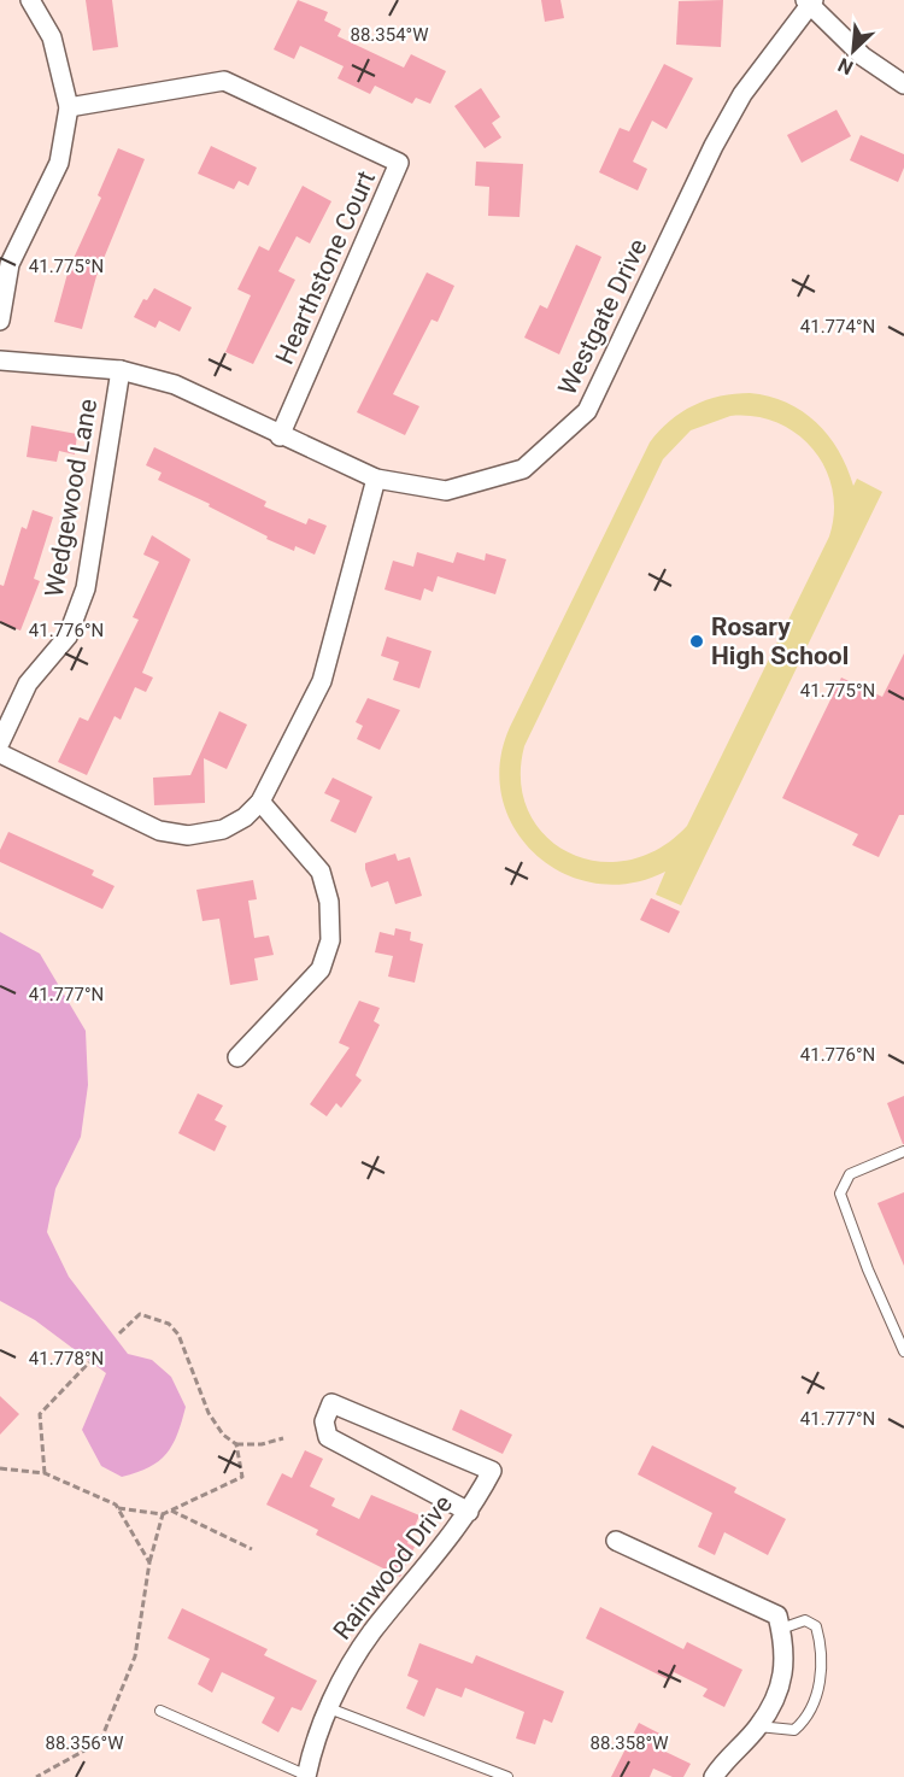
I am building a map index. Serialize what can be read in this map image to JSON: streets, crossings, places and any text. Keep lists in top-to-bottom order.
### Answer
{
  "streets": {
    "street": [
      "Hearthstone Court",
      "Westgate Drive",
      "Wedgewood Lane",
      "Rainwood Drive"
    ]
  },
  "crossings": [
    ["Hearthstone Court", "Westgate Drive"],
    ["Westgate Drive", "Wedgewood Lane"]
  ],
  "places": ["Rosary High School"],
  "north": "bottom left",
  "coordinates": [
    "88.354°W",
    "41.775°N",
    "41.774°N",
    "41.776°N",
    "41.777°N",
    "41.778°N",
    "88.356°W",
    "88.358°W"
  ]
}
